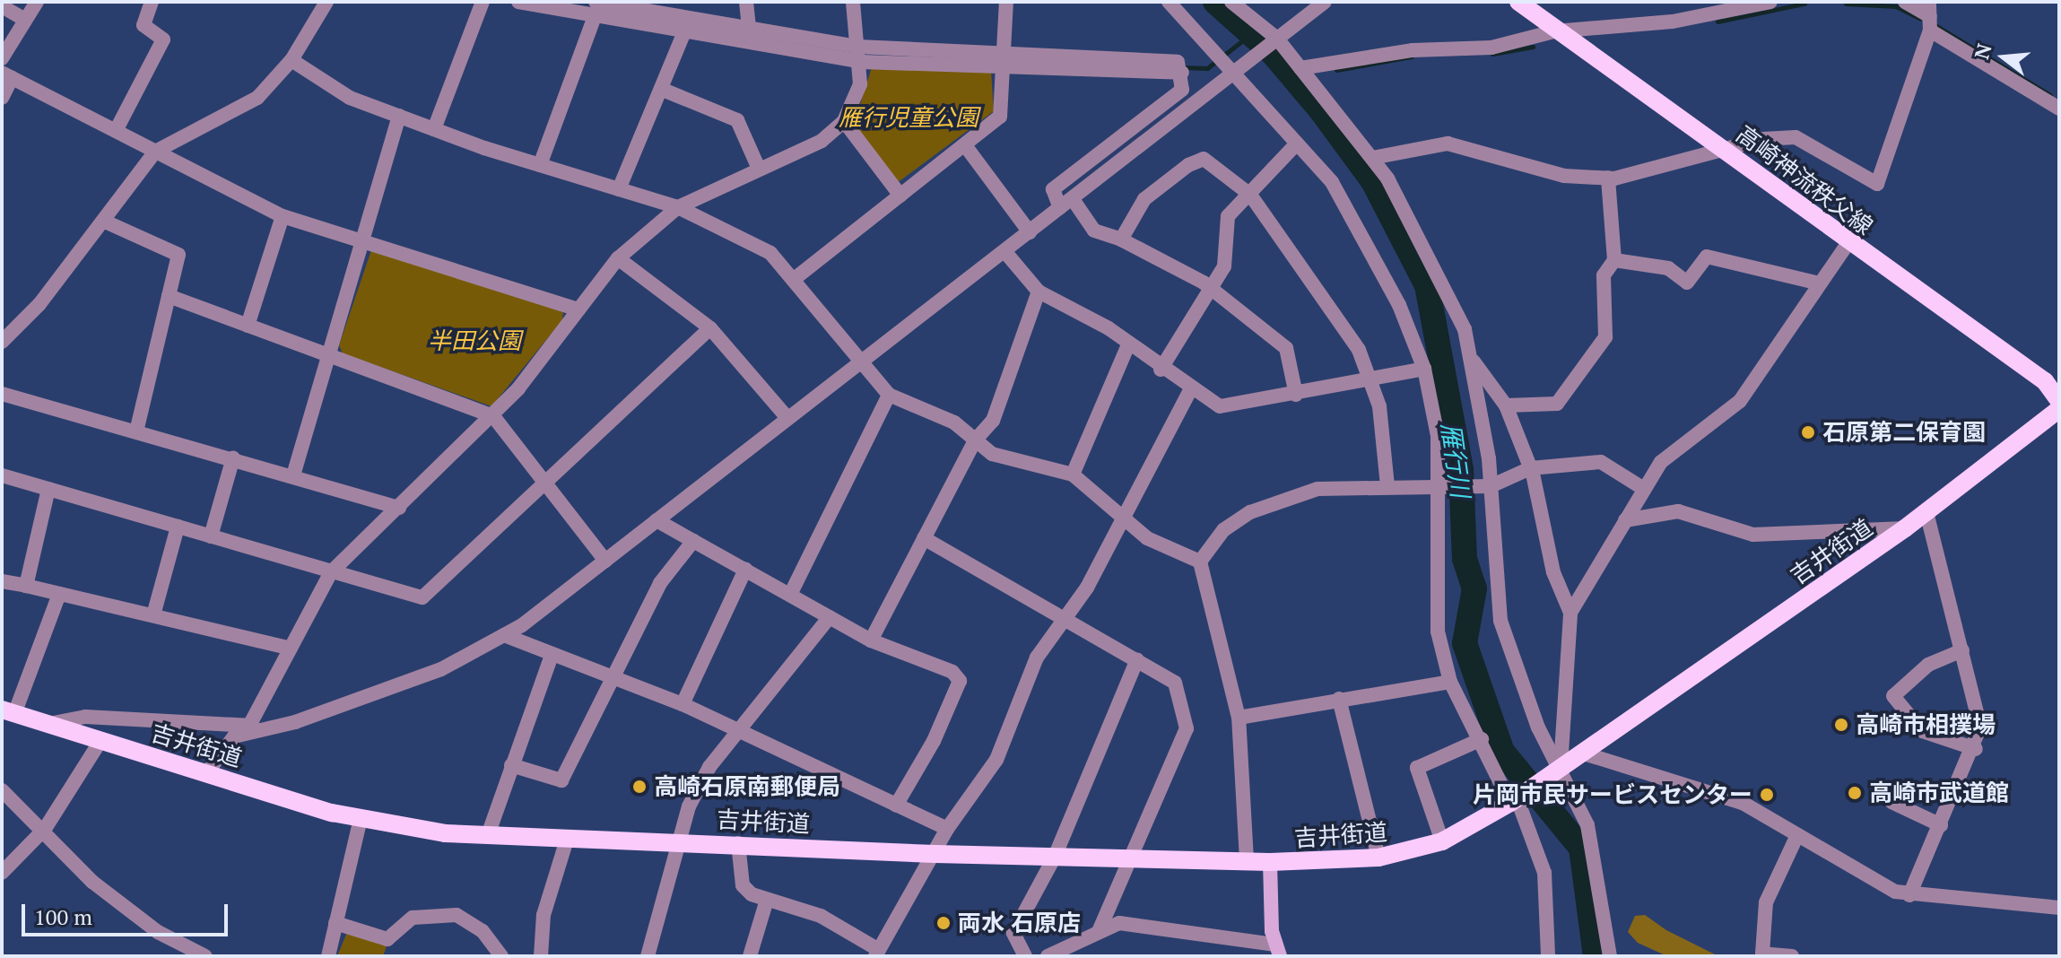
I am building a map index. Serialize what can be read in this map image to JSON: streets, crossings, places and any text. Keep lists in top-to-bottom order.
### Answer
{
  "streets": {
    "main road": ["高崎神流秩父線", "吉井街道"]
  },
  "water": ["雁行川"],
  "parks": ["雁行児童公園", "半田公園"],
  "places": [
    "石原第二保育園",
    "高崎市相撲場",
    "高崎石原南郵便局",
    "高崎市武道館",
    "片岡市民サービスセンター",
    "両水 石原店"
  ],
  "scale_bar": "100 m",
  "north": "left"
}
